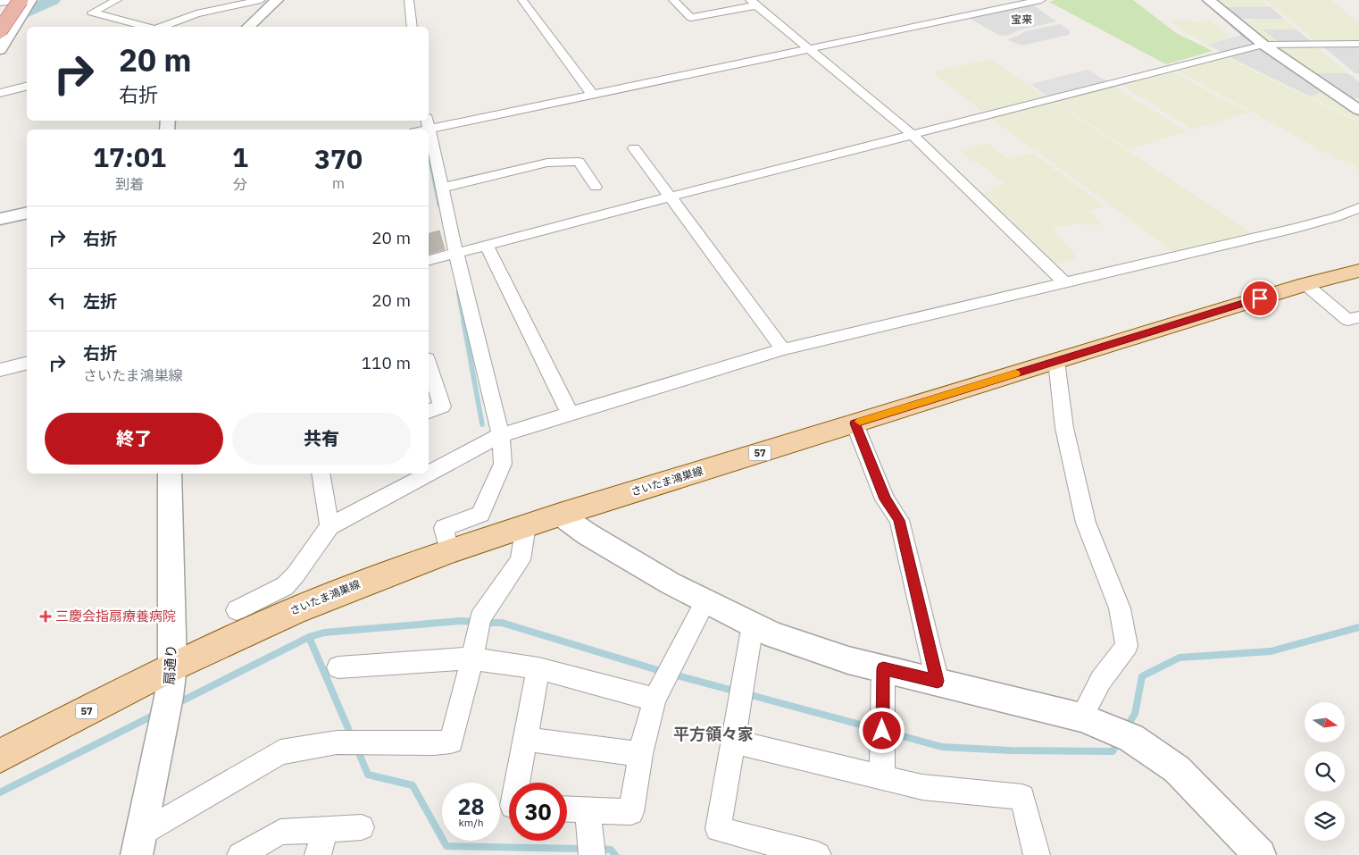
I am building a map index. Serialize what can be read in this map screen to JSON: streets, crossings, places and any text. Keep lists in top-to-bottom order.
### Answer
{
  "streets": {
    "main road": ["57", "さいたま鴻巣線"],
    "street": ["扇通り"]
  },
  "crossings": [
    ["さいたま鴻巣線", "扇通り"]
  ],
  "districts": ["宝来", "平方領々家"],
  "places": {
    "health": ["三慶会指扇療養病院"]
  },
  "north": "right",
  "page": {
    "turn": ["20 m", "右折"],
    "eta": [
      "17:01",
      "到着",
      "1",
      "分",
      "370",
      "m"
    ],
    "list": [
      {
        "name": "右折",
        "value": "20 m"
      },
      {
        "name": "左折",
        "value": "20 m"
      },
      {
        "name": "右折",
        "note": "さいたま鴻巣線",
        "value": "110 m"
      }
    ],
    "buttons": ["終了", "共有"],
    "speed": "28 km/h",
    "limit": "30"
  }
}
